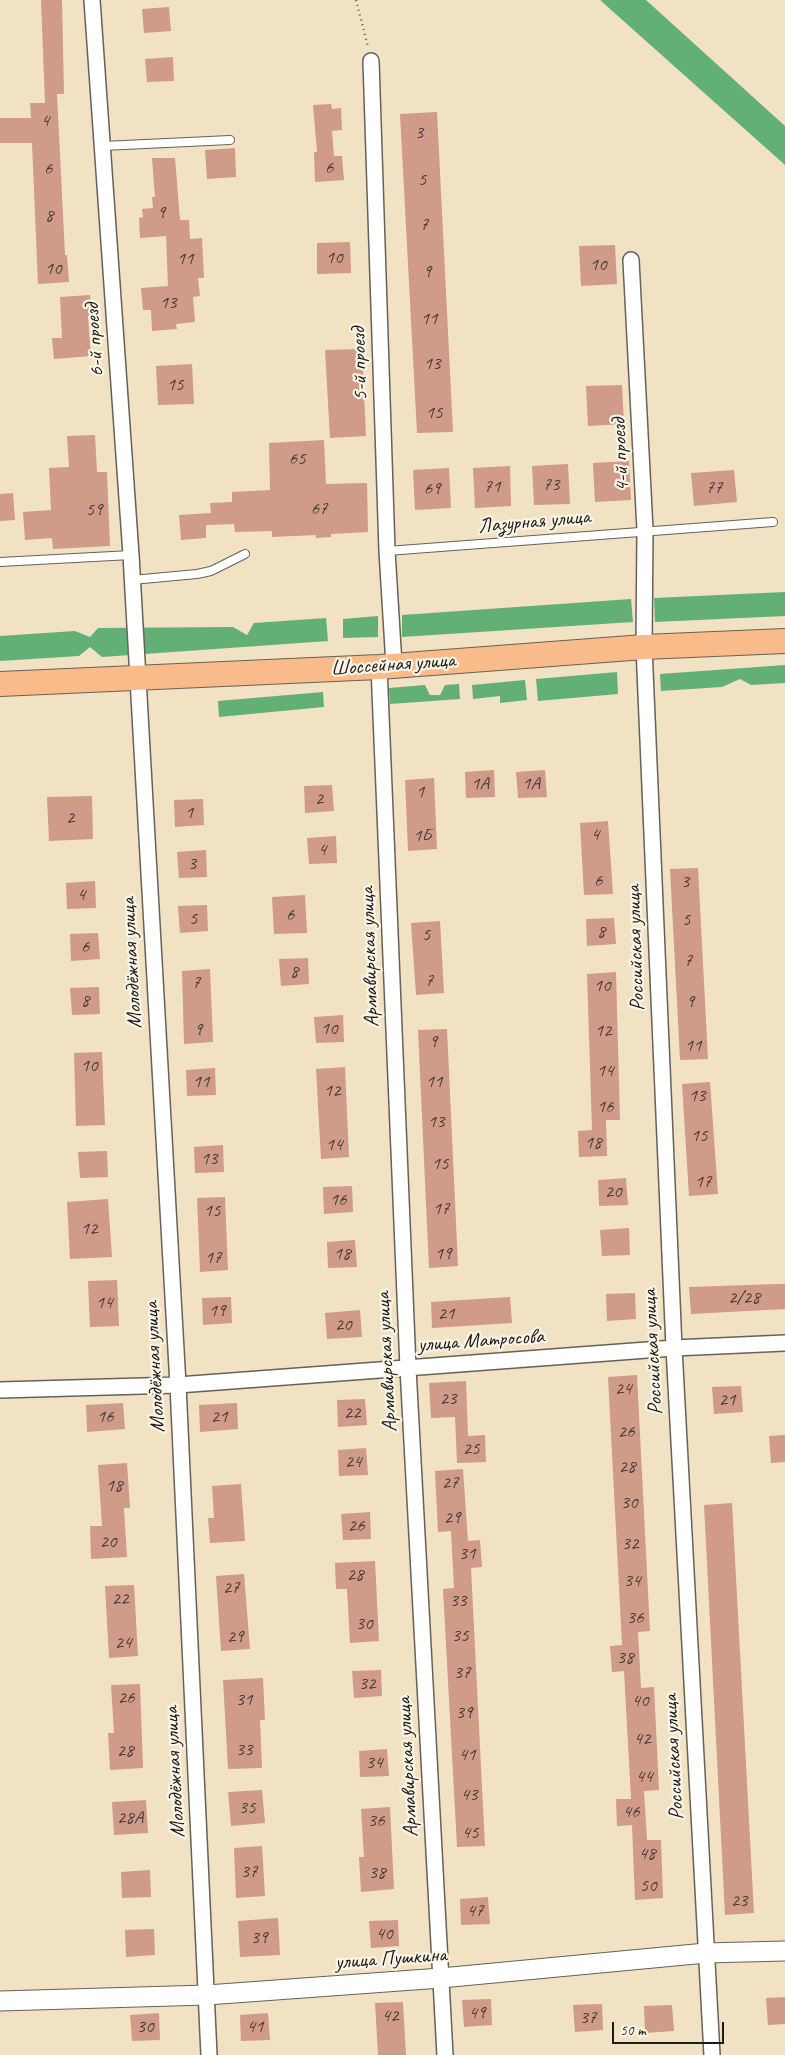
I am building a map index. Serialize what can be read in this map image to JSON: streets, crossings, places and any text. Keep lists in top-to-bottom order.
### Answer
{
  "streets": {
    "main road": ["Шоссейная улица"],
    "street": [
      "6-й проезд",
      "5-й проезд",
      "4-й проезд",
      "Российская улица",
      "Армавирская улица",
      "Молодёжная улица",
      "улица Матросова",
      "улица Пушкина"
    ],
    "lane": ["Лазурная улица"]
  },
  "crossings": [
    ["6-й проезд", "Шоссейная улица"],
    ["6-й проезд", "Молодёжная улица"],
    ["5-й проезд", "Лазурная улица"],
    ["5-й проезд", "Шоссейная улица"],
    ["5-й проезд", "Армавирская улица"],
    ["4-й проезд", "Лазурная улица"],
    ["4-й проезд", "Шоссейная улица"],
    ["4-й проезд", "Российская улица"],
    ["Шоссейная улица", "Российская улица"],
    ["Шоссейная улица", "Армавирская улица"],
    ["Шоссейная улица", "Молодёжная улица"],
    ["Российская улица", "улица Матросова"],
    ["Российская улица", "улица Пушкина"],
    ["Армавирская улица", "улица Матросова"],
    ["Армавирская улица", "улица Пушкина"],
    ["Молодёжная улица", "улица Матросова"],
    ["Молодёжная улица", "улица Пушкина"]
  ],
  "house_numbers": [
    "4",
    "3",
    "6",
    "6",
    "5",
    "9",
    "8",
    "7",
    "10",
    "11",
    "10",
    "10",
    "9",
    "13",
    "11",
    "13",
    "15",
    "15",
    "65",
    "73",
    "71",
    "77",
    "69",
    "67",
    "59",
    "1А",
    "1А",
    "1",
    "2",
    "1",
    "2",
    "4",
    "1Б",
    "4",
    "3",
    "6",
    "3",
    "4",
    "6",
    "5",
    "5",
    "8",
    "5",
    "6",
    "7",
    "8",
    "7",
    "7",
    "10",
    "8",
    "9",
    "10",
    "9",
    "12",
    "9",
    "11",
    "10",
    "14",
    "11",
    "11",
    "12",
    "13",
    "16",
    "13",
    "15",
    "18",
    "14",
    "13",
    "15",
    "17",
    "20",
    "16",
    "17",
    "15",
    "12",
    "18",
    "19",
    "17",
    "2/28",
    "14",
    "19",
    "21",
    "20",
    "24",
    "23",
    "21",
    "22",
    "16",
    "21",
    "26",
    "25",
    "24",
    "28",
    "27",
    "18",
    "30",
    "29",
    "26",
    "20",
    "32",
    "31",
    "28",
    "34",
    "27",
    "22",
    "33",
    "36",
    "30",
    "35",
    "29",
    "24",
    "38",
    "37",
    "32",
    "26",
    "31",
    "40",
    "39",
    "42",
    "33",
    "28",
    "41",
    "34",
    "44",
    "43",
    "35",
    "46",
    "28А",
    "36",
    "45",
    "48",
    "37",
    "38",
    "50",
    "23",
    "47",
    "40",
    "39",
    "49",
    "42",
    "37",
    "30",
    "41"
  ],
  "scale_bar": "50 m"
}
